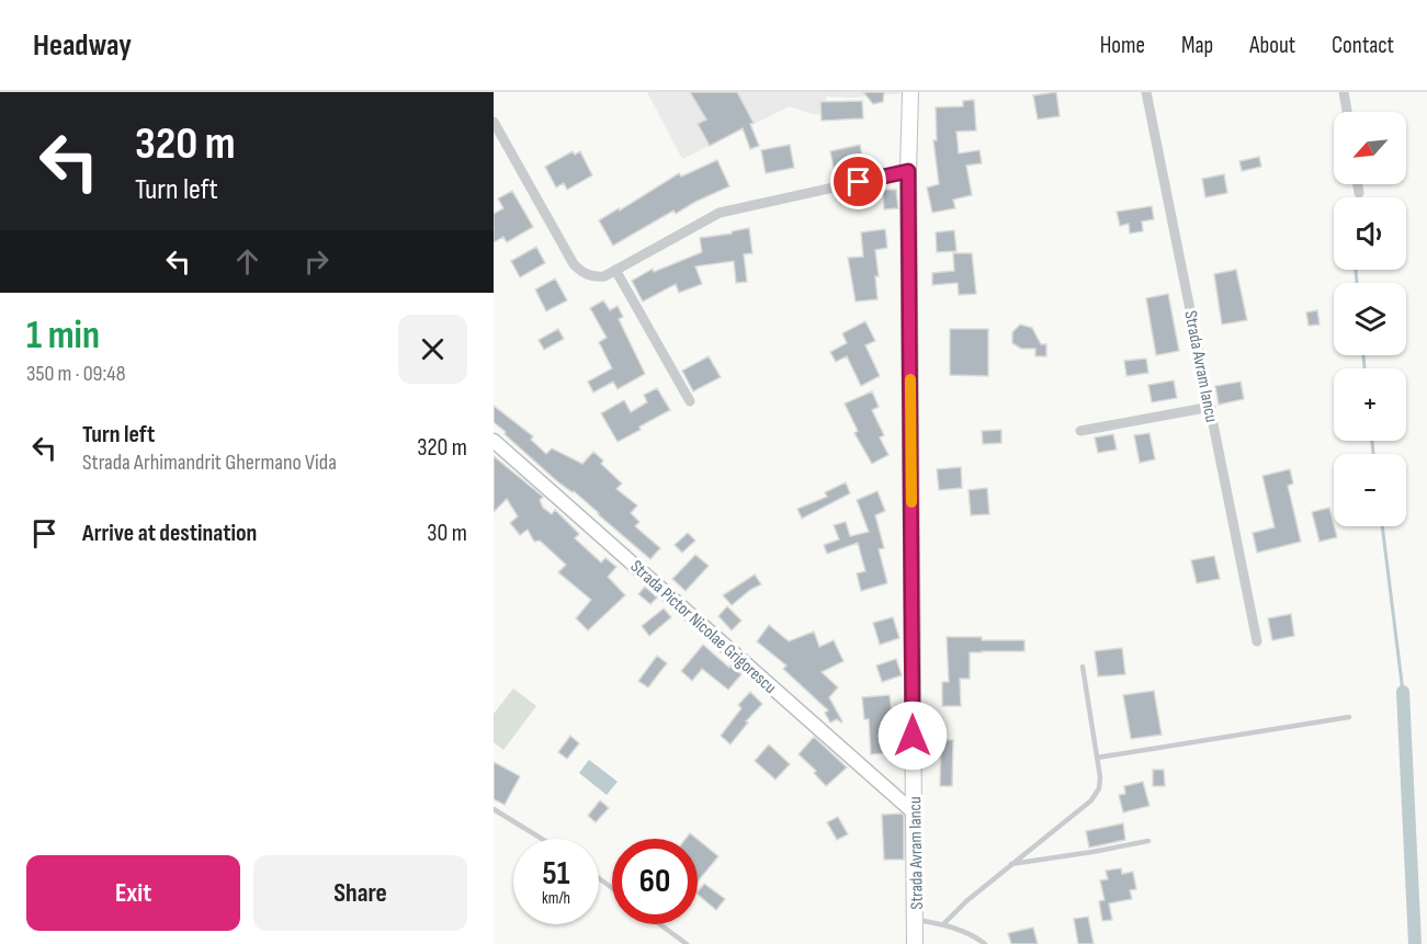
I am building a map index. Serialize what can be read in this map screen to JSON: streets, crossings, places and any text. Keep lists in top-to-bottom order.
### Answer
{
  "streets": {
    "main road": ["Strada Avram Iancu", "Strada Pictor Nicolae Grigorescu"]
  },
  "crossings": [
    ["Strada Avram Iancu", "Strada Pictor Nicolae Grigorescu"]
  ],
  "north": "bottom left",
  "page": {
    "header": "Headway",
    "nav": [
      "Home",
      "Map",
      "About",
      "Contact"
    ],
    "turn": ["320 m", "Turn left"],
    "map_buttons": ["+", "−"],
    "heading": ["1 min", "350 m · 09:48"],
    "list": [
      {
        "name": "Turn left",
        "note": "Strada Arhimandrit Ghermano Vida",
        "value": "320 m"
      },
      {
        "name": "Arrive at destination",
        "value": "30 m"
      }
    ],
    "speed": "51 km/h",
    "limit": "60",
    "buttons": ["Exit", "Share"]
  }
}
